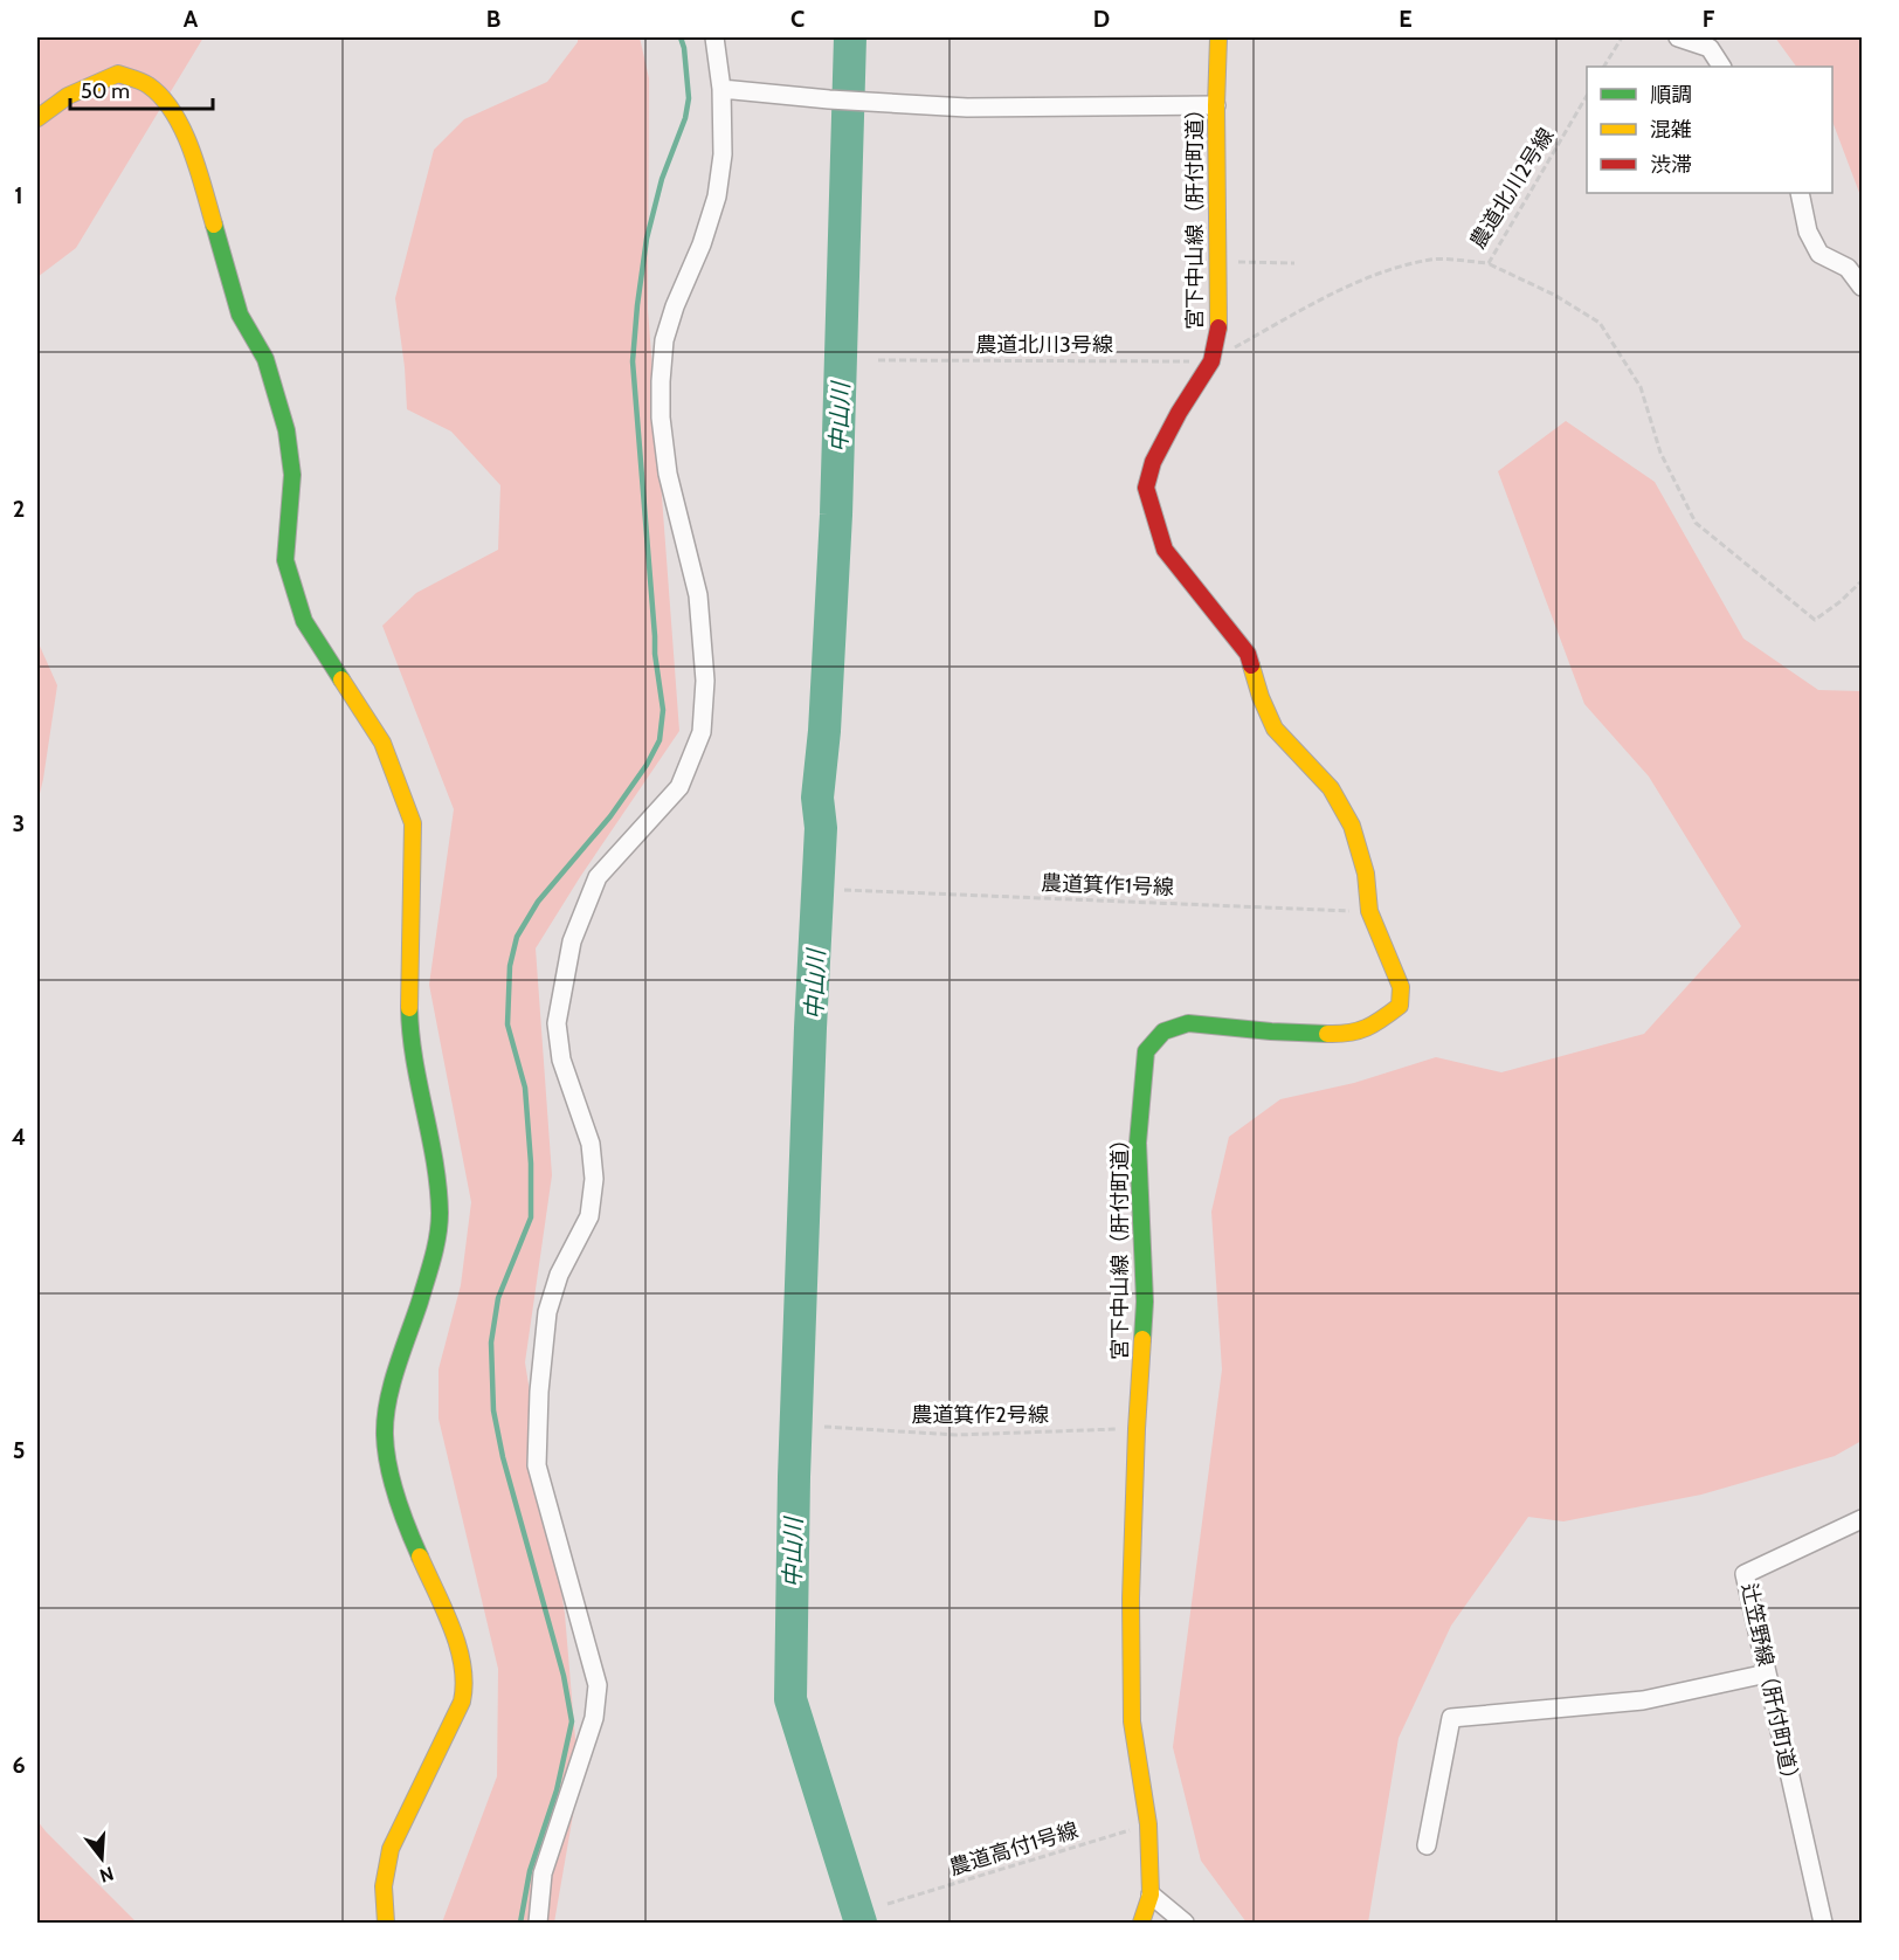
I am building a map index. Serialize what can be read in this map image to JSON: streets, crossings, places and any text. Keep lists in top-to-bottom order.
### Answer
{
  "streets": {
    "street": ["宮下中山線（肝付町道）", "辻笠野線（肝付町道）"],
    "path": [
      "農道北川2号線",
      "農道北川3号線",
      "農道箕作1号線",
      "農道箕作2号線",
      "農道高付1号線"
    ]
  },
  "crossings": [
    ["農道北川2号線", "宮下中山線（肝付町道）"],
    ["農道北川2号線", "農道北川3号線"],
    ["宮下中山線（肝付町道）", "農道北川3号線"],
    ["宮下中山線（肝付町道）", "農道箕作1号線"],
    ["宮下中山線（肝付町道）", "農道箕作2号線"],
    ["宮下中山線（肝付町道）", "農道高付1号線"]
  ],
  "water": ["中山川"],
  "legend": ["順調", "混雑", "渋滞"],
  "scale_bar": "50 m",
  "north": "bottom",
  "grid": {
    "columns": [
      "A",
      "B",
      "C",
      "D",
      "E",
      "F"
    ],
    "rows": [
      "1",
      "2",
      "3",
      "4",
      "5",
      "6"
    ]
  }
}
